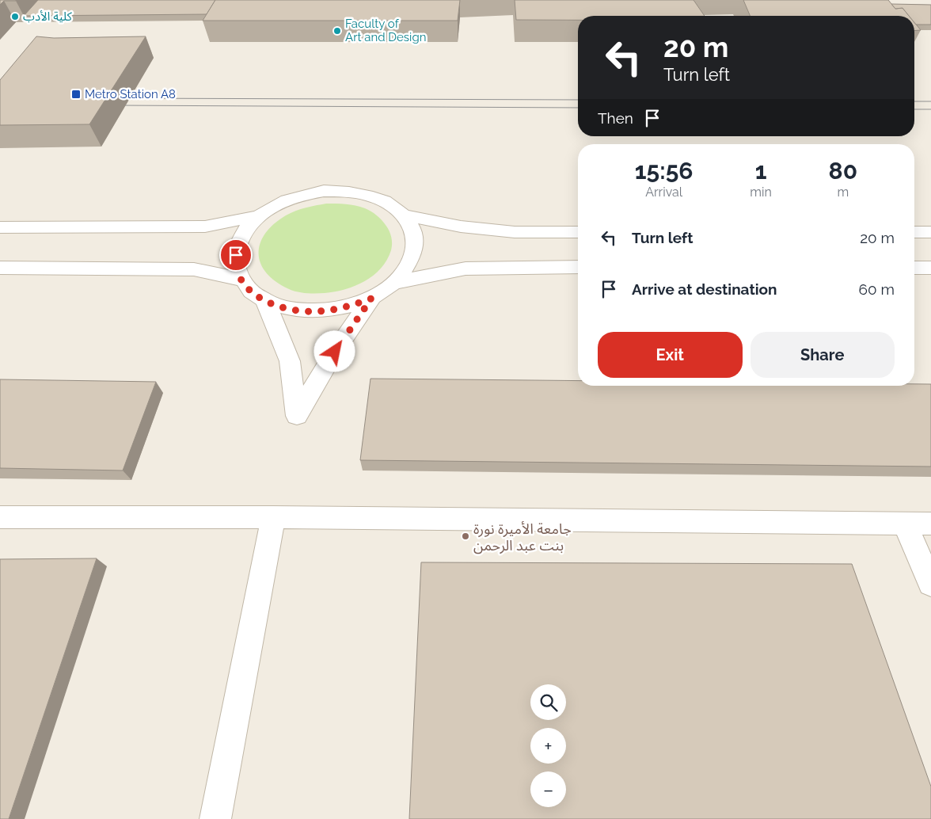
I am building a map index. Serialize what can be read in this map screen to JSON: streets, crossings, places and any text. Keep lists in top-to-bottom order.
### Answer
{
  "places": {
    "other": ["كلية الأدب", "Faculty of Art and Design", "جامعة الأميرة نورة بنت عبد الرحمن"],
    "transit": ["Metro Station A8"]
  },
  "page": {
    "turn": ["20 m", "Turn left"],
    "then": "Then",
    "eta": [
      "15:56",
      "Arrival",
      "1",
      "min",
      "80",
      "m"
    ],
    "list": [
      {
        "name": "Turn left",
        "value": "20 m"
      },
      {
        "name": "Arrive at destination",
        "value": "60 m"
      }
    ],
    "buttons": ["Exit", "Share"],
    "map_buttons": ["+", "−"]
  }
}
